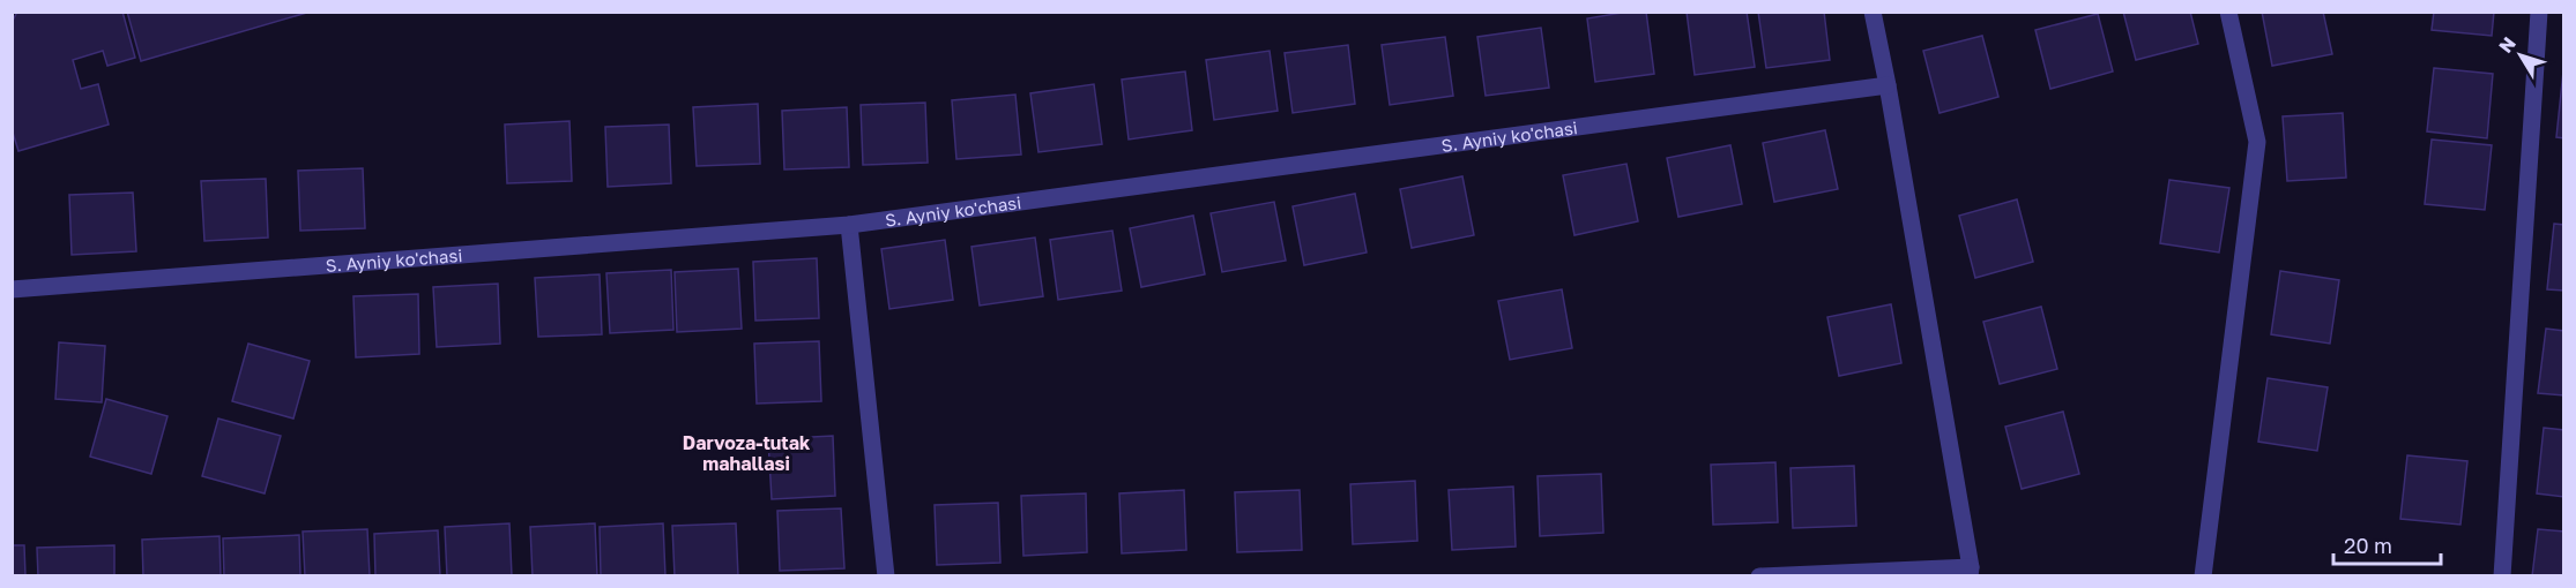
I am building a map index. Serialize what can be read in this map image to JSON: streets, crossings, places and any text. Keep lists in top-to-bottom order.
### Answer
{
  "streets": {
    "street": ["S. Ayniy ko'chasi"]
  },
  "districts": ["Darvoza-tutak mahallasi"],
  "scale_bar": "20 m",
  "north": "top left"
}
